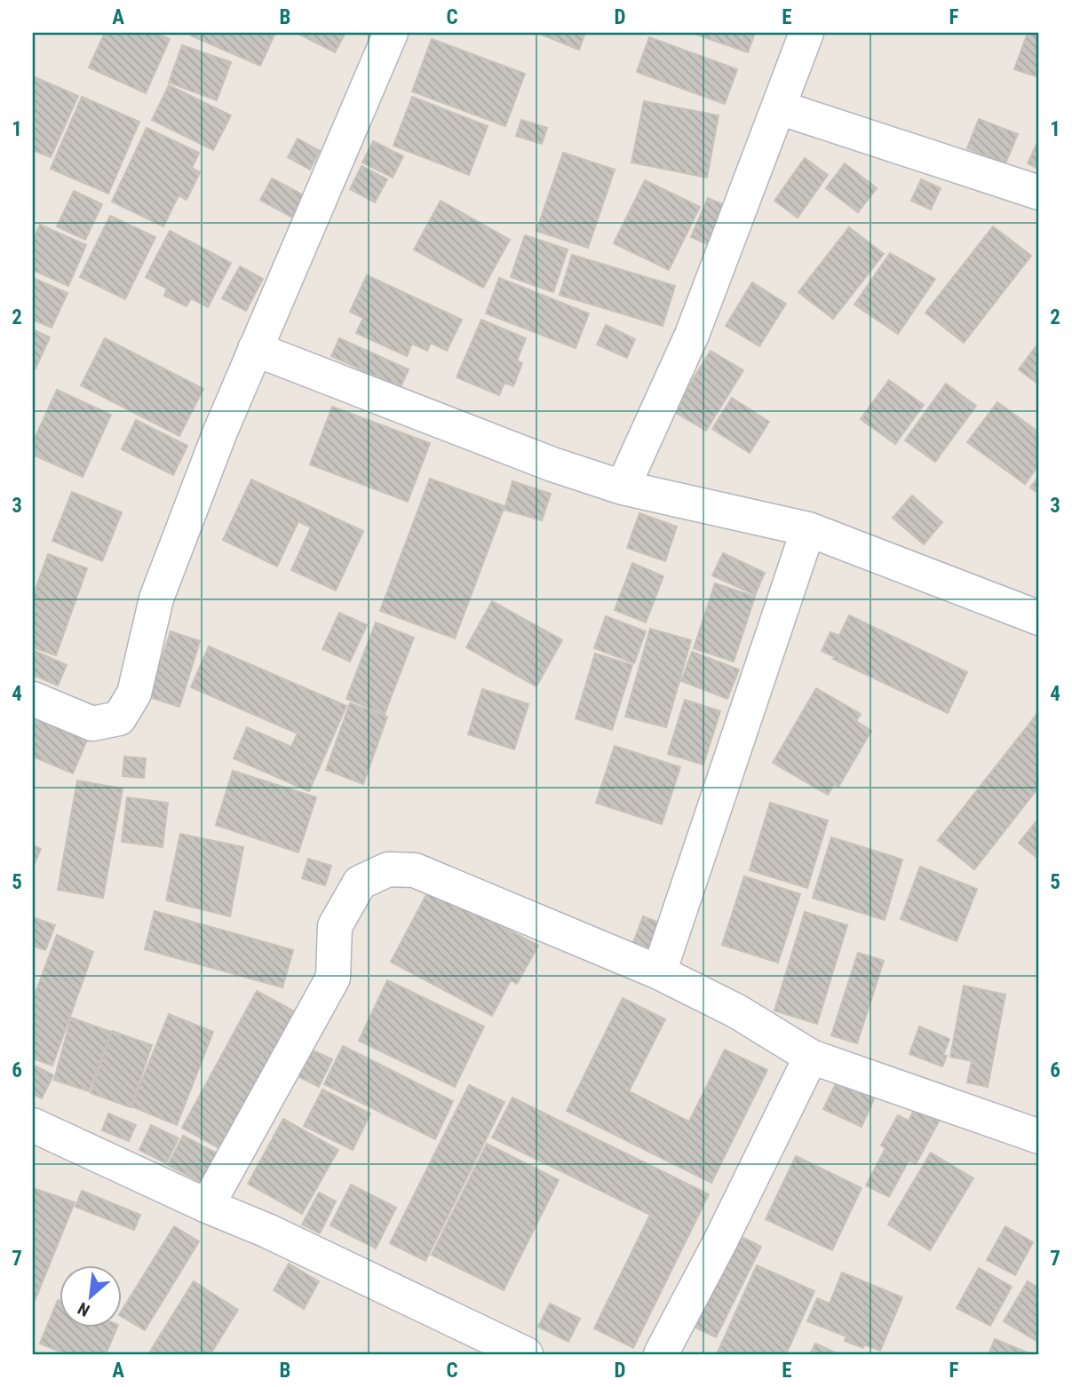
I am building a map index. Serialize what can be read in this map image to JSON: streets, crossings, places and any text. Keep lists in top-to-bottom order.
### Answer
{
  "north": "bottom left",
  "grid": {
    "columns": [
      "A",
      "B",
      "C",
      "D",
      "E",
      "F"
    ],
    "rows": [
      "1",
      "2",
      "3",
      "4",
      "5",
      "6",
      "7"
    ]
  }
}
